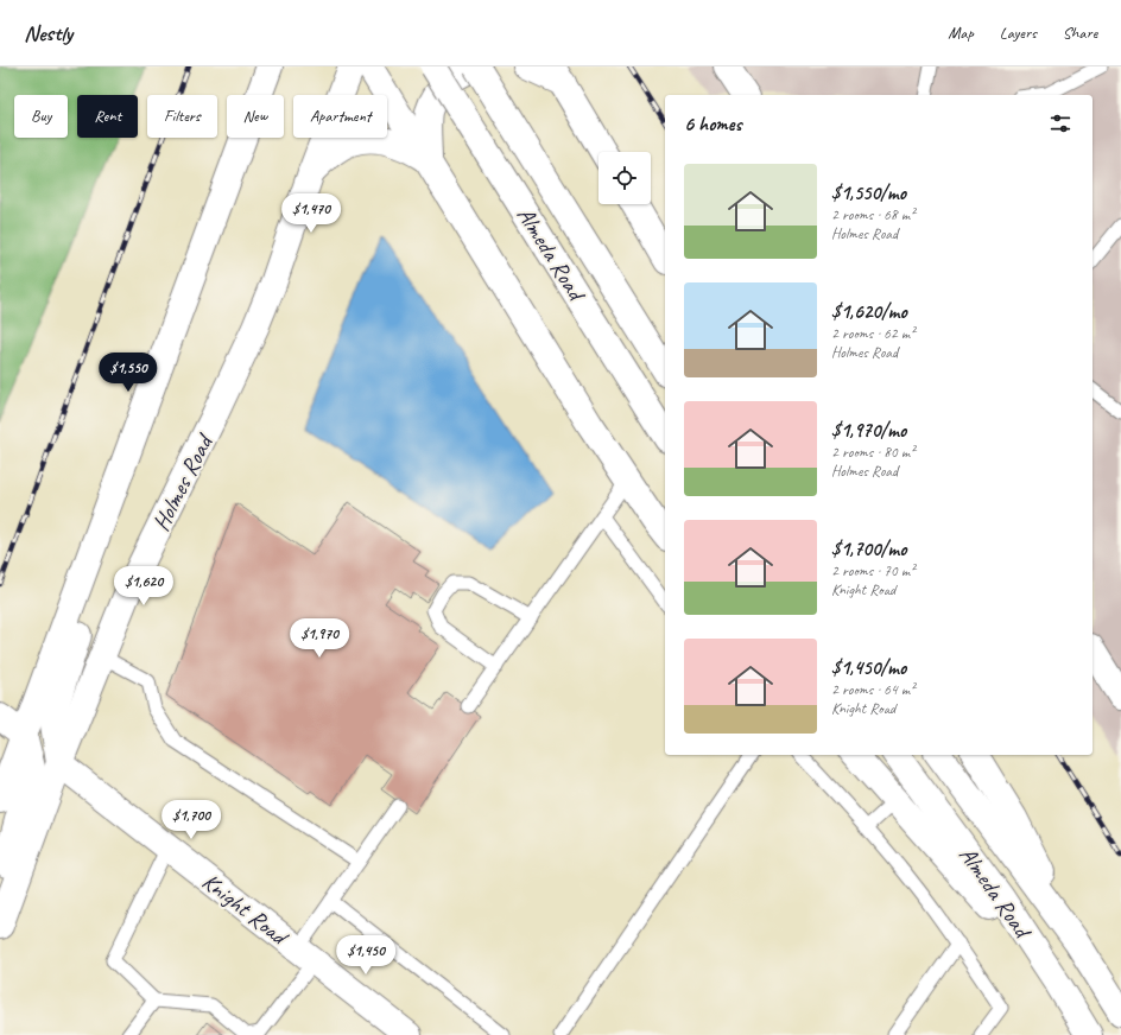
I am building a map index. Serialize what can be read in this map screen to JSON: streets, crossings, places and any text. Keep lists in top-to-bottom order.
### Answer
{
  "streets": {
    "main road": ["Almeda Road", "Holmes Road", "Knight Road"]
  },
  "crossings": [
    ["Holmes Road", "Knight Road"]
  ],
  "page": {
    "header": "Nestly",
    "nav": ["Map", "Layers", "Share"],
    "chip": [
      "Buy",
      "Rent",
      "Filters",
      "New",
      "Apartment"
    ],
    "heading": "6 homes",
    "list": [
      {
        "name": "$1,550/mo",
        "note": "2 rooms · 68 m² · Holmes Road"
      },
      {
        "name": "$1,620/mo",
        "note": "2 rooms · 62 m² · Holmes Road"
      },
      {
        "name": "$1,970/mo",
        "note": "2 rooms · 80 m² · Holmes Road"
      },
      {
        "name": "$1,700/mo",
        "note": "2 rooms · 70 m² · Knight Road"
      },
      {
        "name": "$1,450/mo",
        "note": "2 rooms · 64 m² · Knight Road"
      }
    ],
    "price": [
      "$1,470",
      "$1,550",
      "$1,620",
      "$1,970",
      "$1,700",
      "$1,450"
    ]
  }
}
